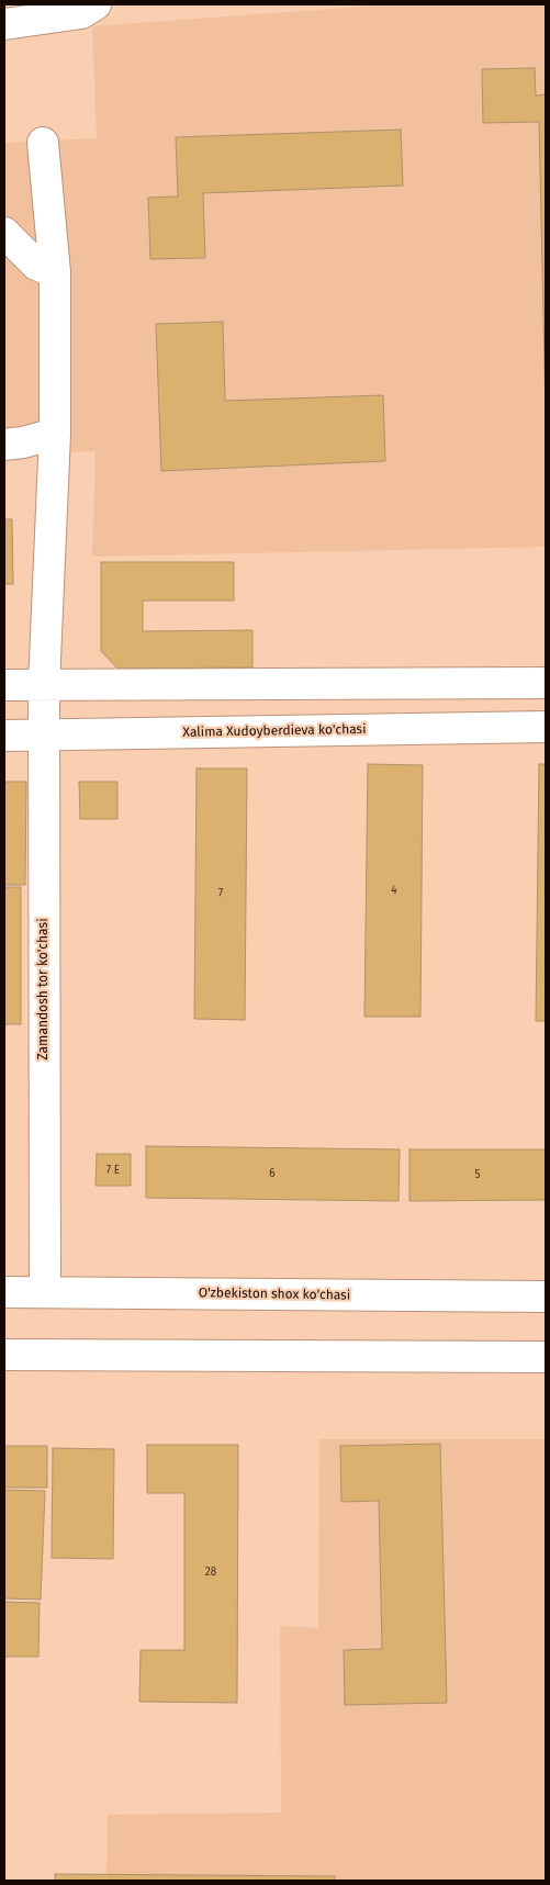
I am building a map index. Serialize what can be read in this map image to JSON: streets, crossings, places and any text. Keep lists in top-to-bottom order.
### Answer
{
  "streets": {
    "street": ["Xalima Xudoyberdieva ko'chasi", "Zamandosh tor ko'chasi", "O'zbekiston shox ko'chasi"]
  },
  "crossings": [
    ["Xalima Xudoyberdieva ko'chasi", "Zamandosh tor ko'chasi"],
    ["Zamandosh tor ko'chasi", "O'zbekiston shox ko'chasi"]
  ],
  "house_numbers": [
    "4",
    "7",
    "7 E",
    "6",
    "5",
    "28"
  ]
}
